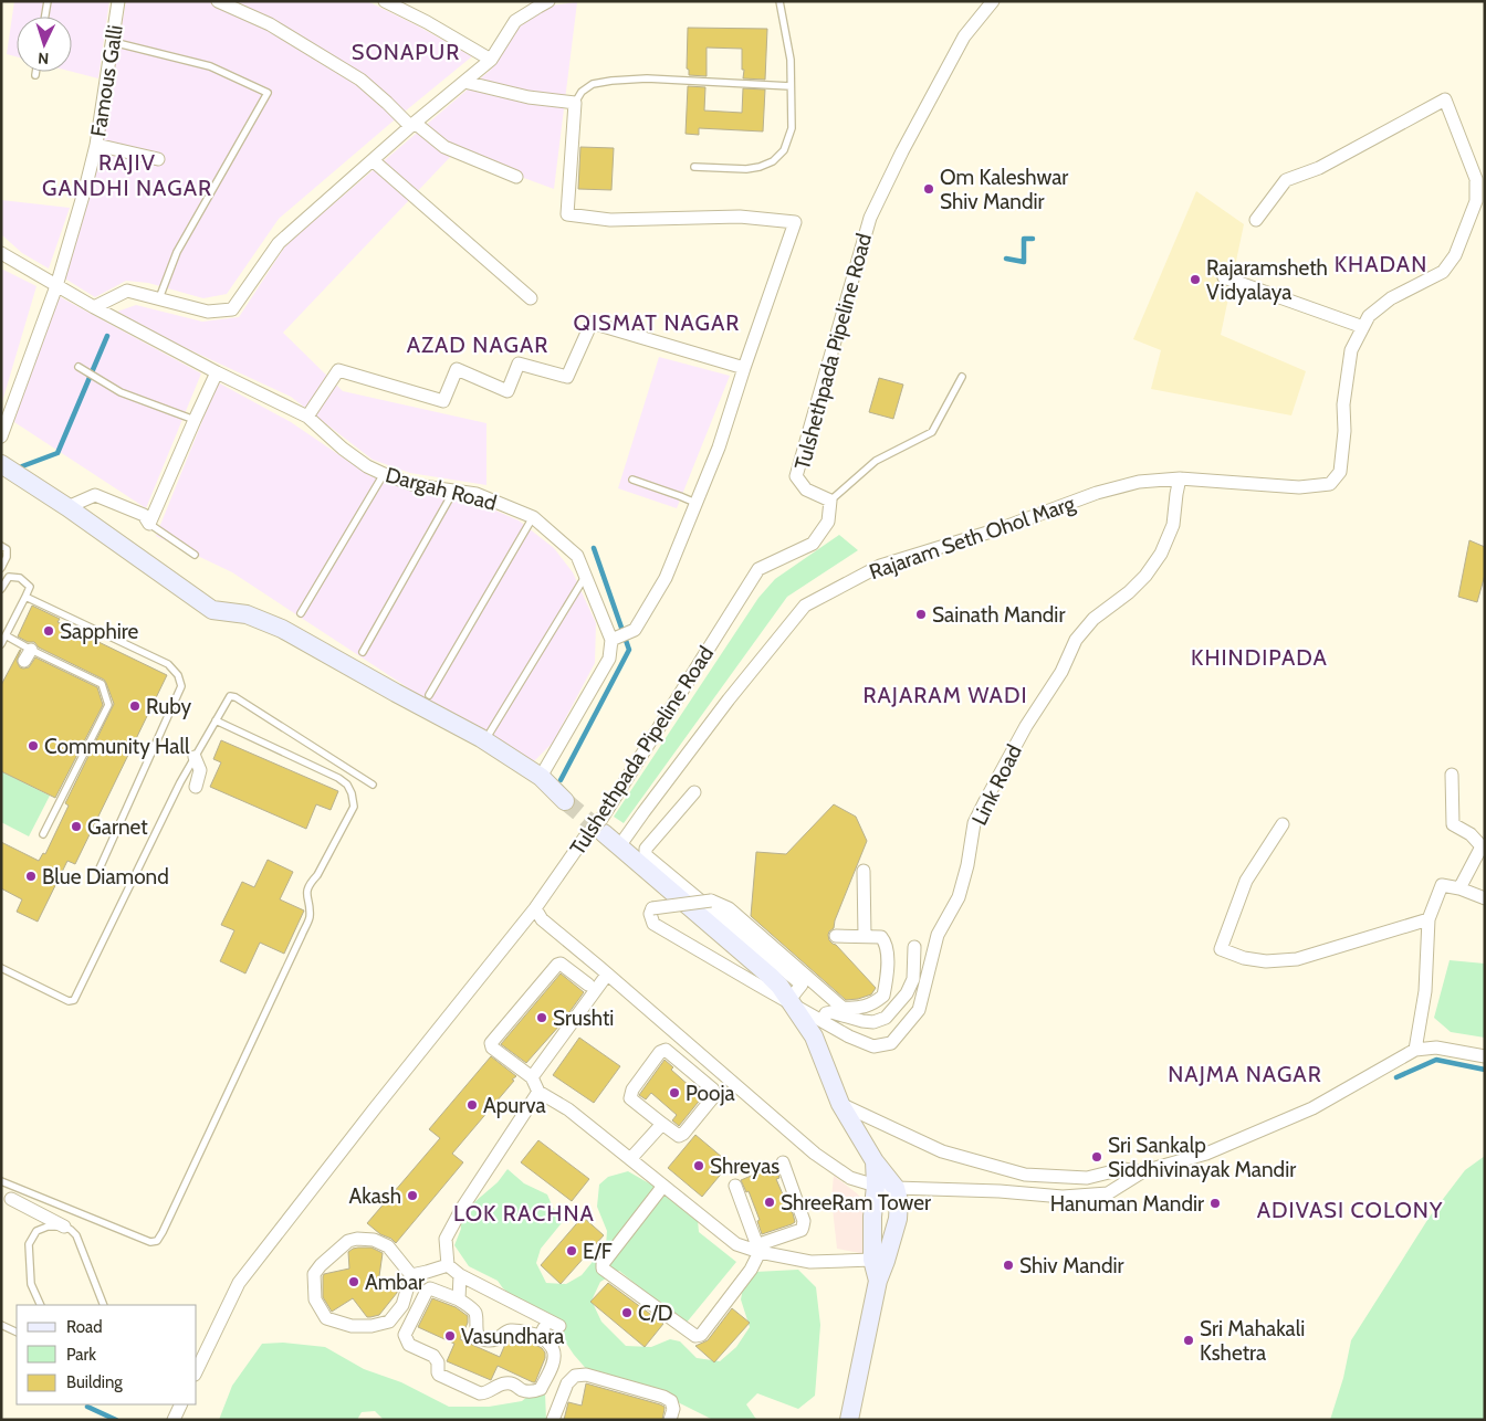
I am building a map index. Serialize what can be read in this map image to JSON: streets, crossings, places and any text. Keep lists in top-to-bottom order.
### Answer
{
  "streets": {
    "street": [
      "Famous Galli",
      "Tulshethpada Pipeline Road",
      "Dargah Road",
      "Rajaram Seth Ohol Marg",
      "Link Road"
    ]
  },
  "crossings": [
    ["Famous Galli", "Dargah Road"],
    ["Rajaram Seth Ohol Marg", "Link Road"]
  ],
  "districts": [
    "SONAPUR",
    "RAJIV GANDHI NAGAR",
    "KHADAN",
    "QISMAT NAGAR",
    "AZAD NAGAR",
    "KHINDIPADA",
    "RAJARAM WADI",
    "NAJMA NAGAR",
    "ADIVASI COLONY",
    "LOK RACHNA"
  ],
  "places": [
    "Om Kaleshwar Shiv Mandir",
    "Rajaramsheth Vidyalaya",
    "Sainath Mandir",
    "Sapphire",
    "Ruby",
    "Community Hall",
    "Garnet",
    "Blue Diamond",
    "Srushti",
    "Pooja",
    "Apurva",
    "Sri Sankalp Siddhivinayak Mandir",
    "Shreyas",
    "Akash",
    "ShreeRam Tower",
    "Hanuman Mandir",
    "E/F",
    "Shiv Mandir",
    "Ambar",
    "C/D",
    "Vasundhara",
    "Sri Mahakali Kshetra"
  ],
  "legend": ["Road", "Park", "Building"],
  "north": "bottom"
}
